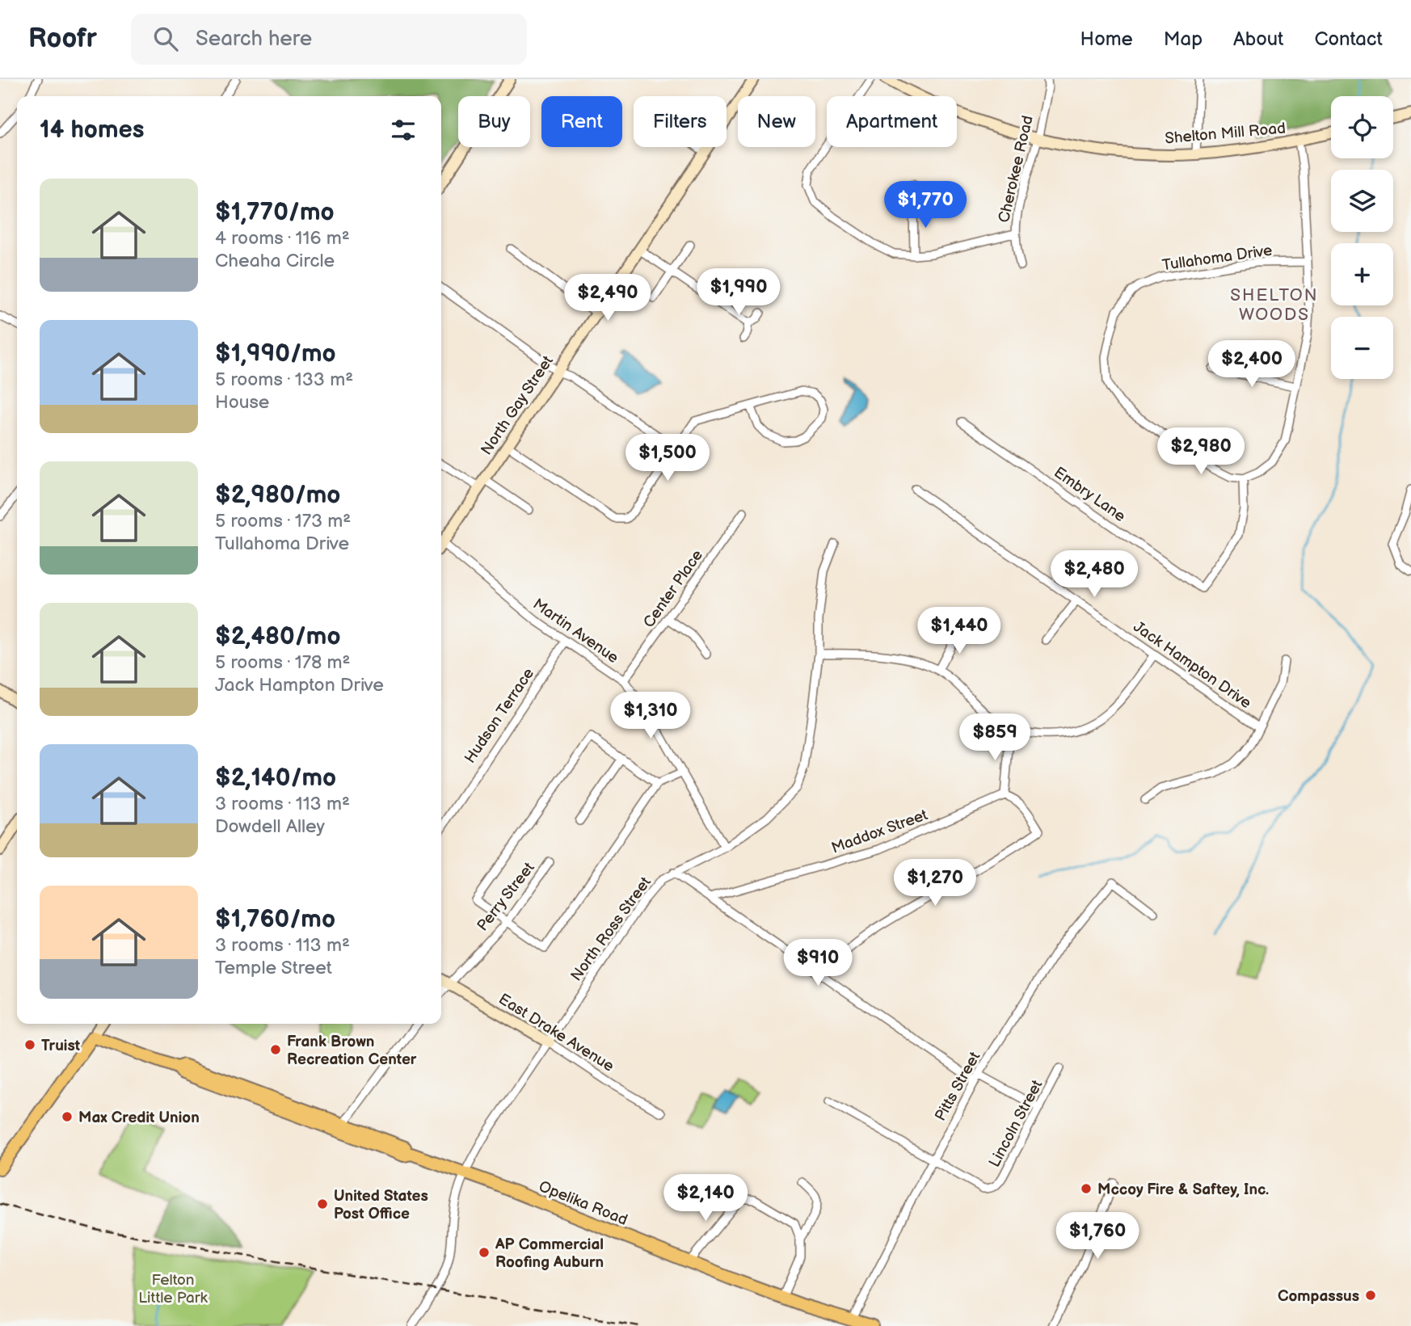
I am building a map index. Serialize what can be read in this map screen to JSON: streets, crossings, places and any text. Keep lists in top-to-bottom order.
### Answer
{
  "streets": {
    "main road": ["Opelika Road"],
    "street": [
      "Shelton Mill Road",
      "Cherokee Road",
      "Tullahoma Drive",
      "North Gay Street",
      "Embry Lane",
      "Center Place",
      "Martin Avenue",
      "Jack Hampton Drive",
      "Hudson Terrace",
      "Maddox Street",
      "Perry Street",
      "North Ross Street",
      "East Drake Avenue",
      "Pitts Street",
      "Lincoln Street"
    ]
  },
  "crossings": [
    ["Shelton Mill Road", "Cherokee Road"],
    ["Tullahoma Drive", "Embry Lane"],
    ["Center Place", "Martin Avenue"],
    ["Martin Avenue", "Hudson Terrace"],
    ["Martin Avenue", "North Ross Street"],
    ["Perry Street", "East Drake Avenue"],
    ["North Ross Street", "East Drake Avenue"],
    ["North Ross Street", "Opelika Road"],
    ["Pitts Street", "Lincoln Street"],
    ["Pitts Street", "Opelika Road"]
  ],
  "districts": ["SHELTON WOODS"],
  "parks": ["Felton Little Park"],
  "places": [
    "Truist",
    "Frank Brown Recreation Center",
    "Max Credit Union",
    "Mccoy Fire & Saftey, Inc.",
    "United States Post Office",
    "AP Commercial Roofing Auburn",
    "Compassus"
  ],
  "page": {
    "header": "Roofr",
    "search": "Search here",
    "nav": [
      "Home",
      "Map",
      "About",
      "Contact"
    ],
    "map_buttons": ["+", "−"],
    "chip": [
      "Buy",
      "Rent",
      "Filters",
      "New",
      "Apartment"
    ],
    "heading": "14 homes",
    "list": [
      {
        "name": "$1,770/mo",
        "note": "4 rooms · 116 m² · Cheaha Circle"
      },
      {
        "name": "$1,990/mo",
        "note": "5 rooms · 133 m² · House"
      },
      {
        "name": "$2,980/mo",
        "note": "5 rooms · 173 m² · Tullahoma Drive"
      },
      {
        "name": "$2,480/mo",
        "note": "5 rooms · 178 m² · Jack Hampton Drive"
      },
      {
        "name": "$2,140/mo",
        "note": "3 rooms · 113 m² · Dowdell Alley"
      },
      {
        "name": "$1,760/mo",
        "note": "3 rooms · 113 m² · Temple Street"
      }
    ],
    "price": [
      "$1,770",
      "$1,990",
      "$2,490",
      "$2,400",
      "$2,980",
      "$1,500",
      "$2,480",
      "$1,440",
      "$1,310",
      "$859",
      "$1,270",
      "$910",
      "$2,140",
      "$1,760"
    ]
  }
}
